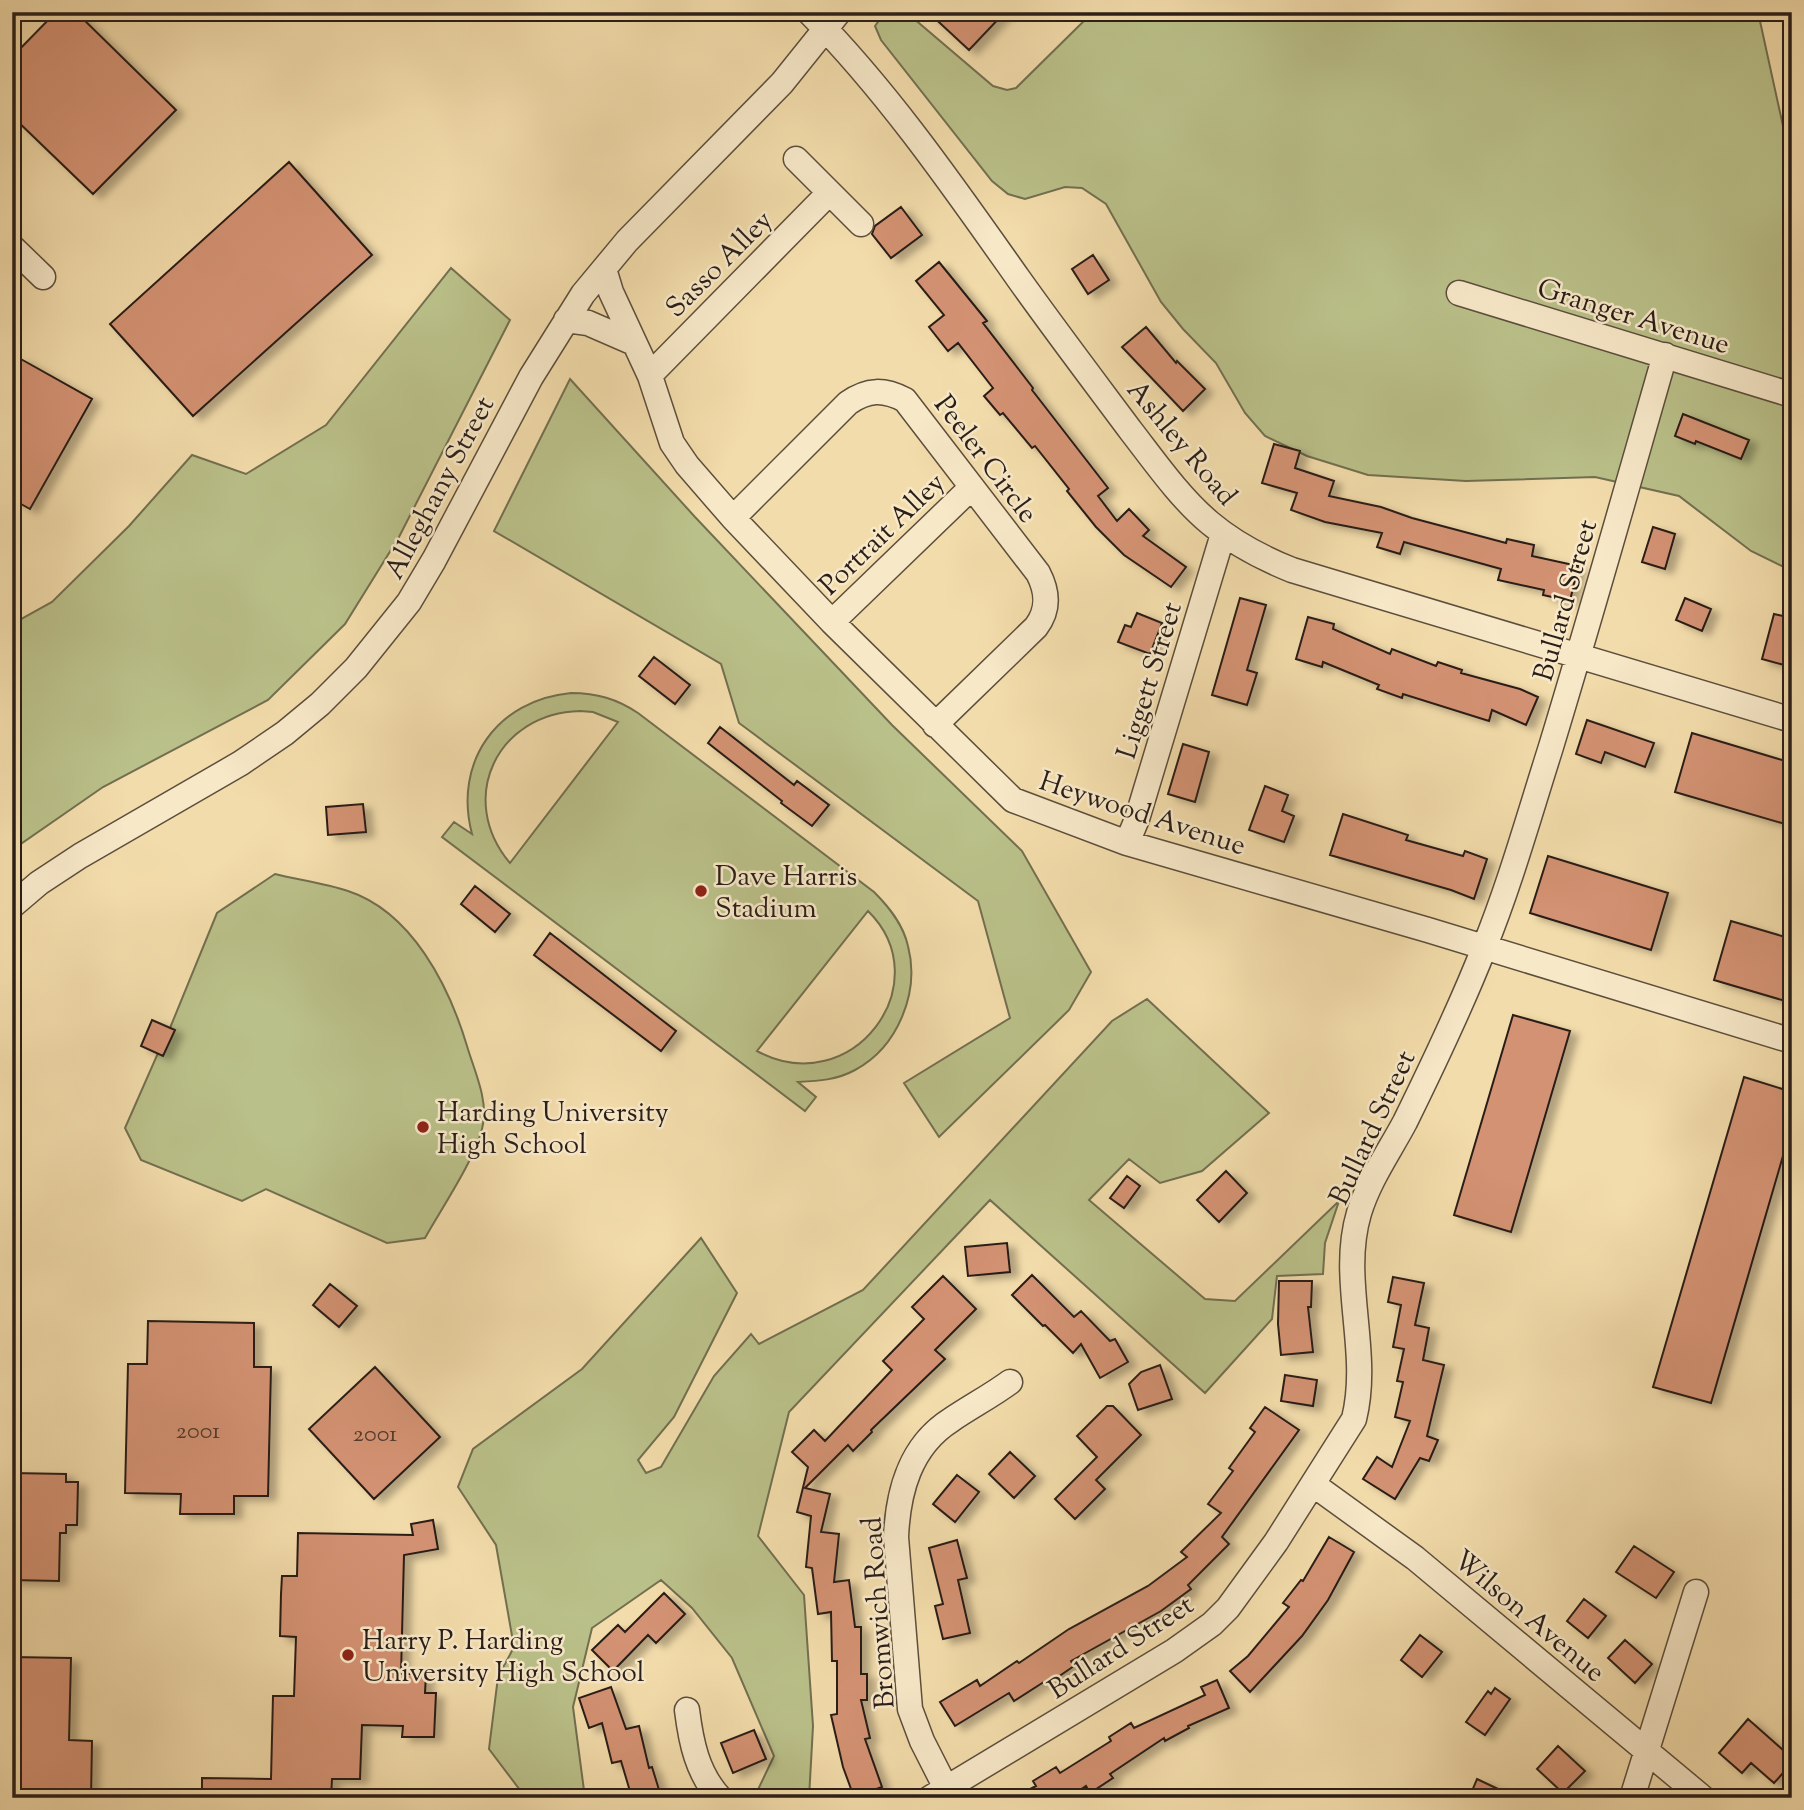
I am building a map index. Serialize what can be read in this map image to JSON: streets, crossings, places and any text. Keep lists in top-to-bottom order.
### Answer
{
  "streets": {
    "street": [
      "Sasso Alley",
      "Granger Avenue",
      "Ashley Road",
      "Peeler Circle",
      "Alleghany Street",
      "Portrait Alley",
      "Bullard Street",
      "Liggett Street",
      "Heywood Avenue",
      "Bromwich Road",
      "Wilson Avenue"
    ]
  },
  "crossings": [
    ["Sasso Alley", "Heywood Avenue"],
    ["Granger Avenue", "Bullard Street"],
    ["Ashley Road", "Alleghany Street"],
    ["Ashley Road", "Bullard Street"],
    ["Ashley Road", "Liggett Street"],
    ["Peeler Circle", "Portrait Alley"],
    ["Peeler Circle", "Heywood Avenue"],
    ["Alleghany Street", "Heywood Avenue"],
    ["Portrait Alley", "Heywood Avenue"],
    ["Bullard Street", "Heywood Avenue"],
    ["Bullard Street", "Bromwich Road"],
    ["Bullard Street", "Wilson Avenue"],
    ["Liggett Street", "Heywood Avenue"]
  ],
  "places": ["Dave Harris Stadium", "Harding University High School", "Harry P. Harding University High School"],
  "house_numbers": ["2001", "2001"]
}
